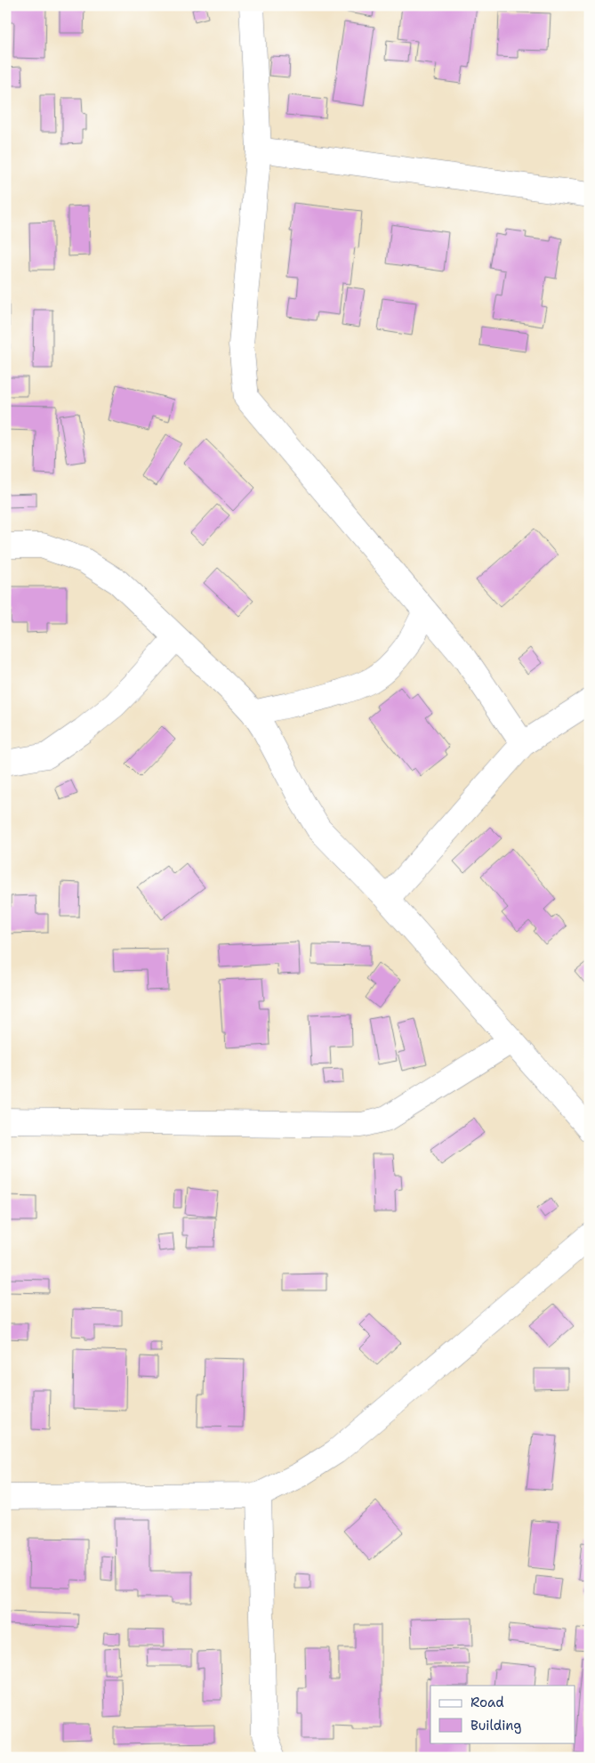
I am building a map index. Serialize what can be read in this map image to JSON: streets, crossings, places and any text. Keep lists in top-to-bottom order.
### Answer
{
  "legend": ["Road", "Building"]
}
